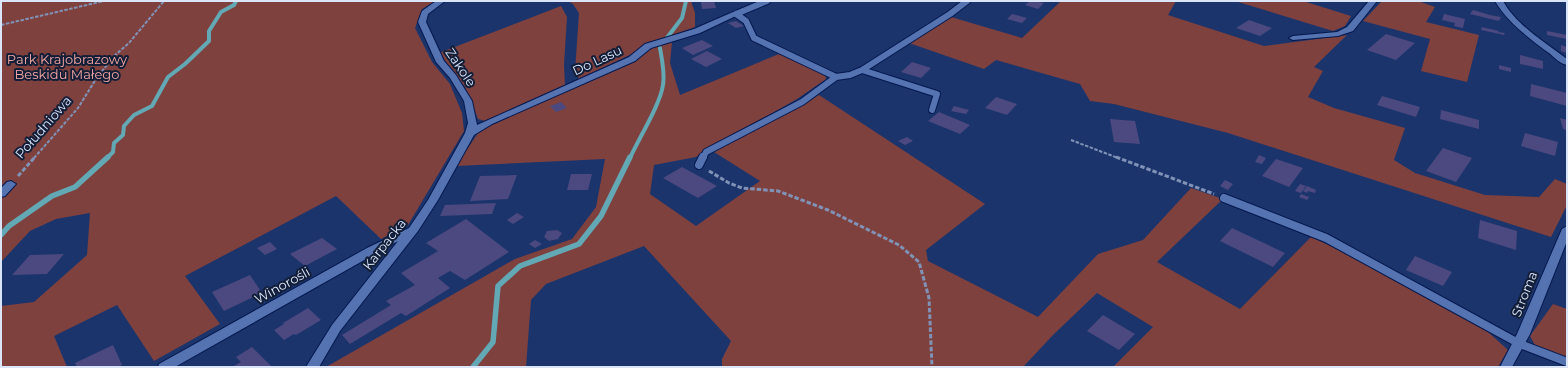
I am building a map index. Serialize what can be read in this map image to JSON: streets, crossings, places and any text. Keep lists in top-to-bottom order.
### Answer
{
  "streets": {
    "street": [
      "Do Lasu",
      "Zakole",
      "Karpacka",
      "Winorośli",
      "Stroma"
    ],
    "path": ["Południowa"]
  },
  "crossings": [
    ["Do Lasu", "Zakole"],
    ["Do Lasu", "Karpacka"],
    ["Zakole", "Karpacka"],
    ["Karpacka", "Winorośli"]
  ],
  "parks": ["Park Krajobrazowy Beskidu Małego"]
}
